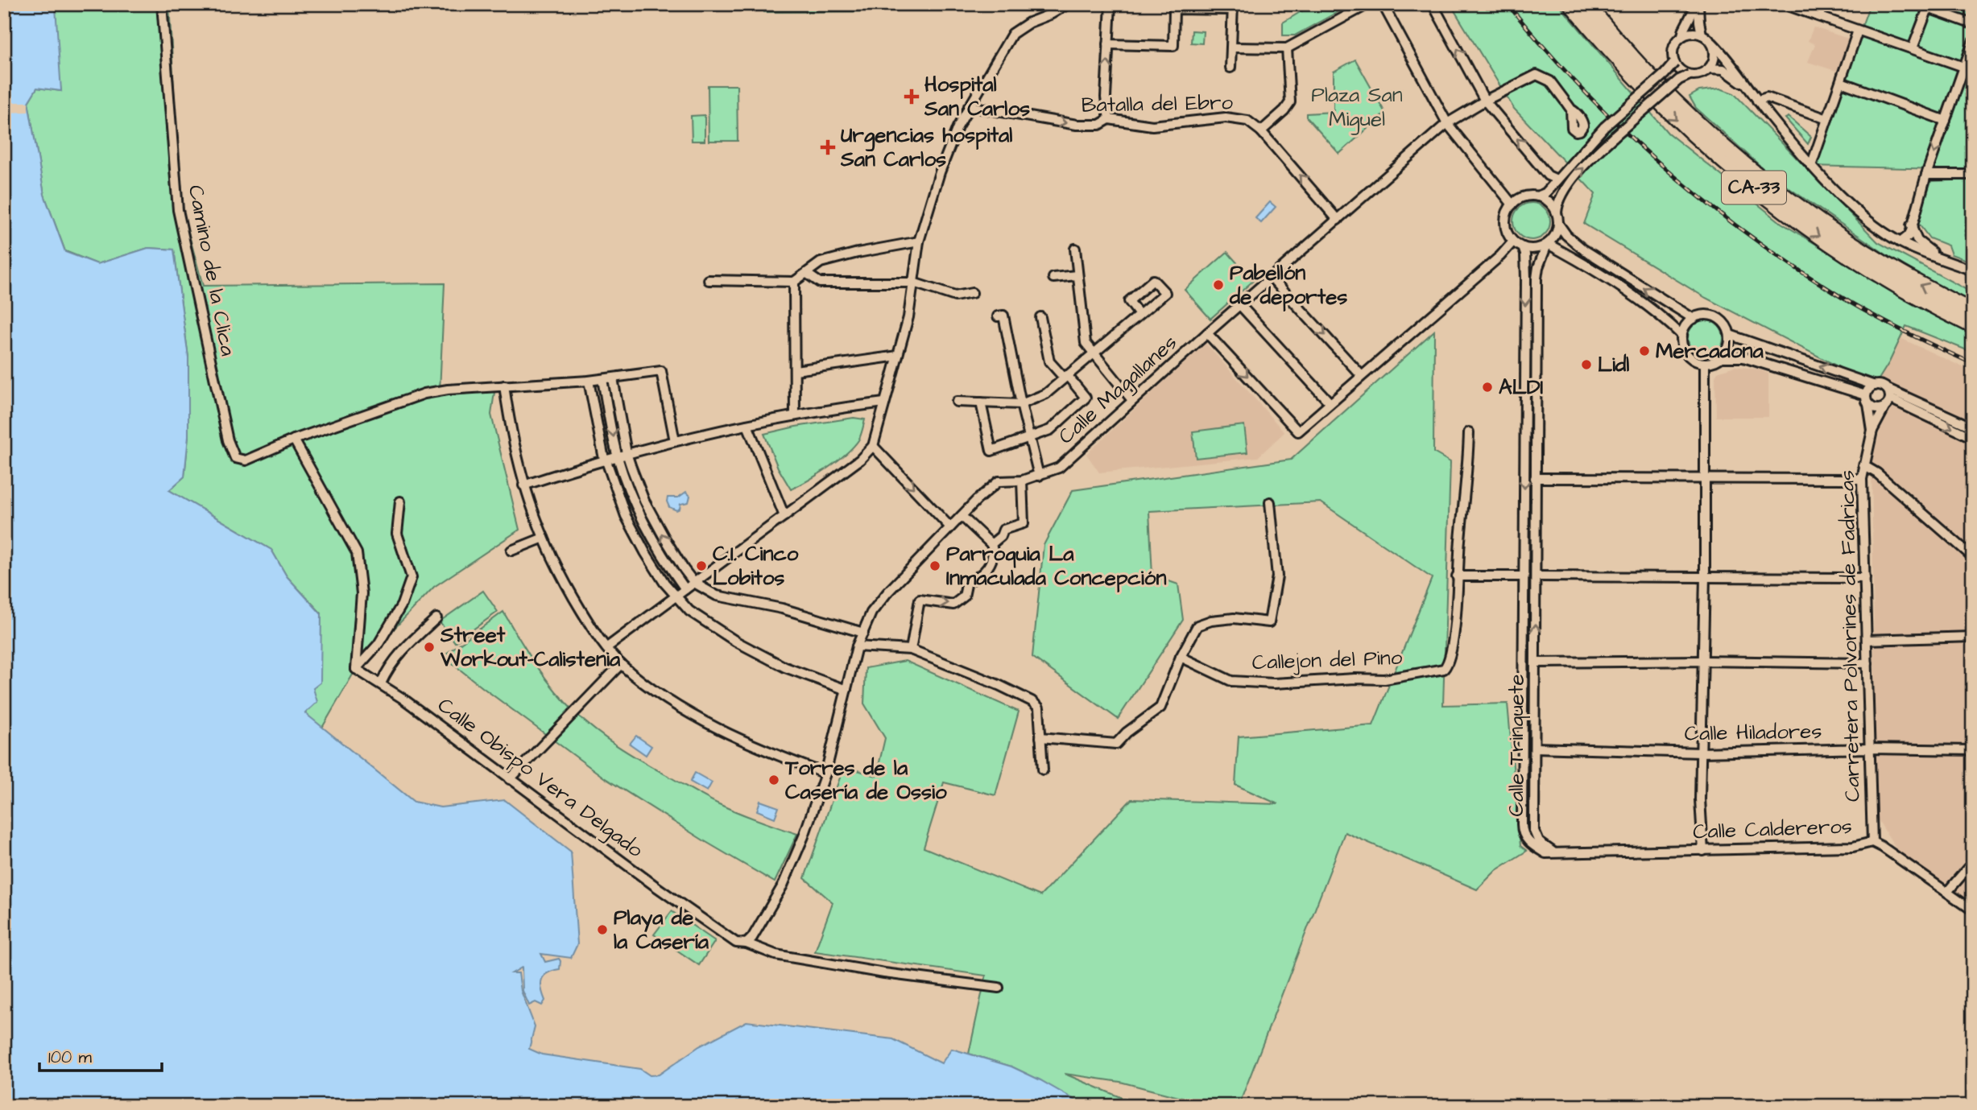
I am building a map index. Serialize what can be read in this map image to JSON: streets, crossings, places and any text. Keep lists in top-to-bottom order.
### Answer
{
  "streets": {
    "highway": ["CA-33"],
    "street": [
      "Batalla del Ebro",
      "Camino de la Clica",
      "Calle Magallanes",
      "Carretera Polvorines de Fadricas",
      "Callejon del Pino",
      "Calle Hiladores",
      "Calle Trinquete",
      "Calle Obispo Vera Delgado",
      "Calle Caldereros"
    ]
  },
  "crossings": [
    ["Batalla del Ebro", "Calle Magallanes"],
    ["Carretera Polvorines de Fadricas", "Calle Hiladores"],
    ["Carretera Polvorines de Fadricas", "Calle Caldereros"],
    ["Calle Hiladores", "Calle Trinquete"],
    ["Calle Trinquete", "Calle Caldereros"]
  ],
  "parks": ["Plaza San Miguel"],
  "places": {
    "health": ["Hospital San Carlos", "Urgencias hospital San Carlos"],
    "other": [
      "Pabellón de deportes",
      "Mercadona",
      "Lidl",
      "ALDI",
      "C.I. Cinco Lobitos",
      "Parroquia La Inmaculada Concepción",
      "Street Workout-Calistenia",
      "Torres de la Casería de Ossio",
      "Playa de la Casería"
    ]
  },
  "scale_bar": "100 m"
}
